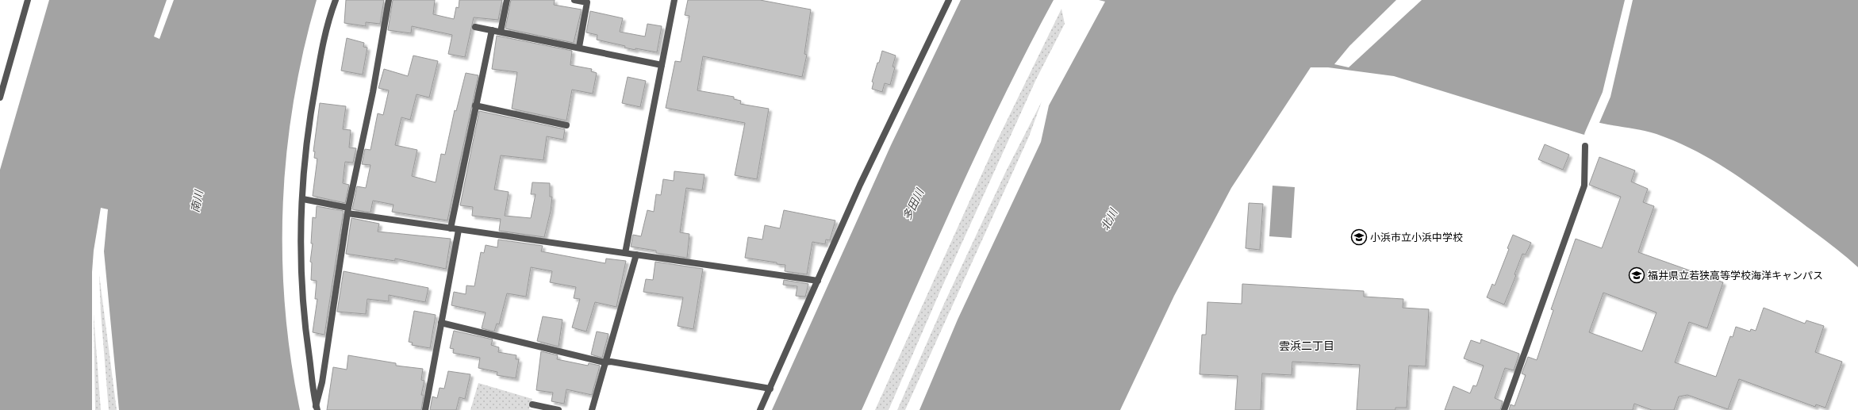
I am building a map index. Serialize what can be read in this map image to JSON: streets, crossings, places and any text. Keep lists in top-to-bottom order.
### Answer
{
  "districts": ["雲浜二丁目"],
  "water": ["南川", "多田川", "北川"],
  "places": {
    "school or university": ["小浜市立小浜中学校", "福井県立若狭高等学校海洋キャンパス"]
  }
}
